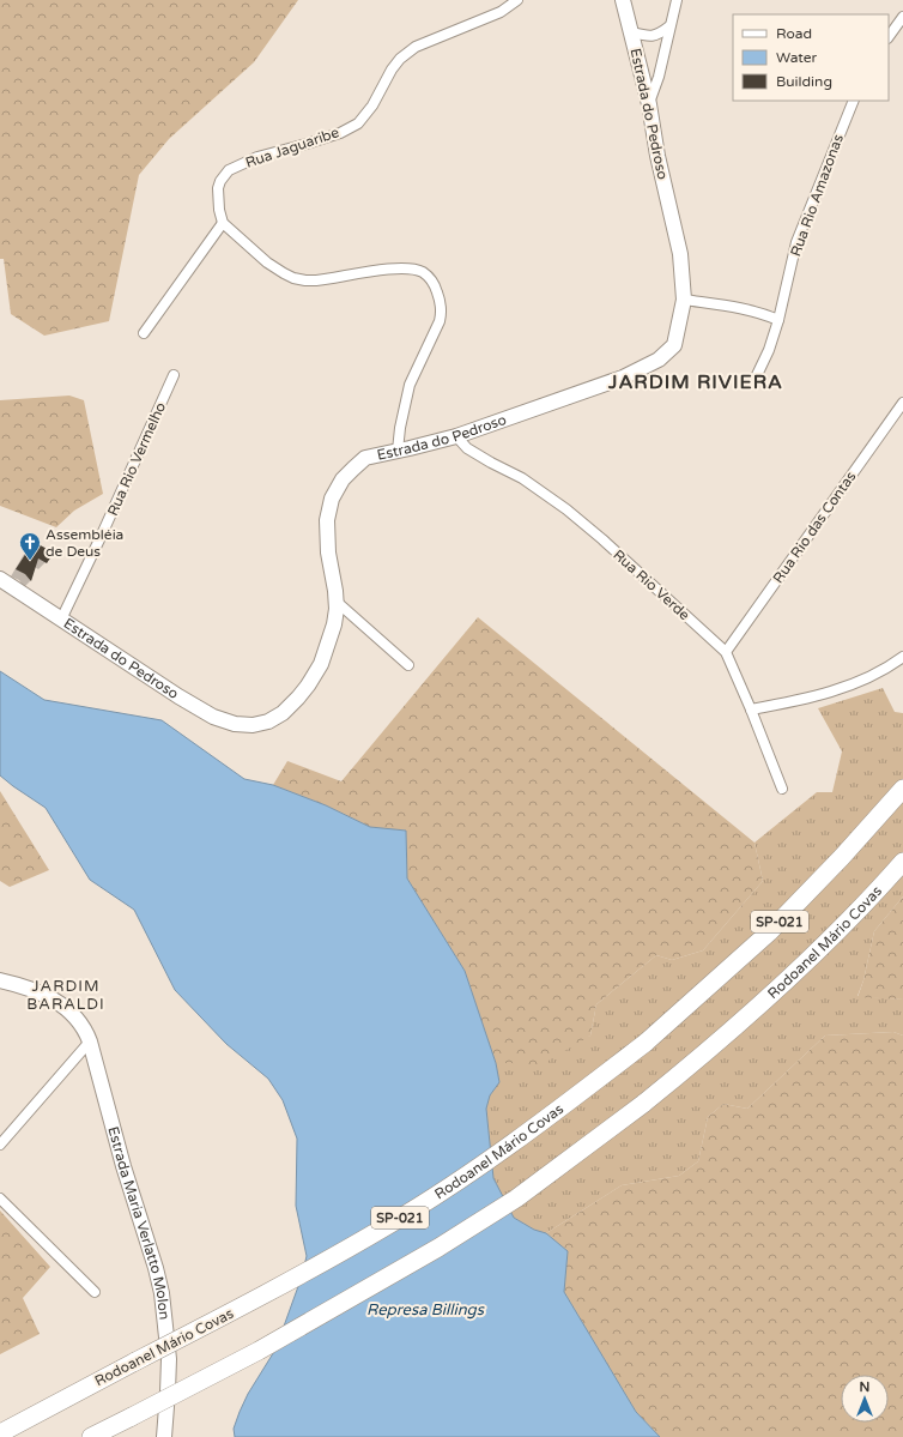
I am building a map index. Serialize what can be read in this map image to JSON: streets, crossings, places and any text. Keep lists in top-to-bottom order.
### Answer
{
  "streets": {
    "highway": ["SP-021", "Rodoanel Mário Covas"],
    "main road": ["Estrada do Pedroso", "Estrada Maria Verlatto Molon"],
    "street": [
      "Rua Jaguaribe",
      "Rua Rio Amazonas",
      "Rua Rio Vermelho",
      "Rua Rio das Contas",
      "Rua Rio Verde"
    ]
  },
  "crossings": [
    ["Estrada do Pedroso", "Rua Rio Vermelho"],
    ["Estrada do Pedroso", "Rua Rio Verde"],
    ["Rua Rio das Contas", "Rua Rio Verde"]
  ],
  "districts": ["JARDIM RIVIERA", "JARDIM BARALDI"],
  "water": ["Represa Billings"],
  "places": {
    "church": ["Assembléia de Deus"]
  },
  "legend": ["Road", "Water", "Building"],
  "north": "top"
}
